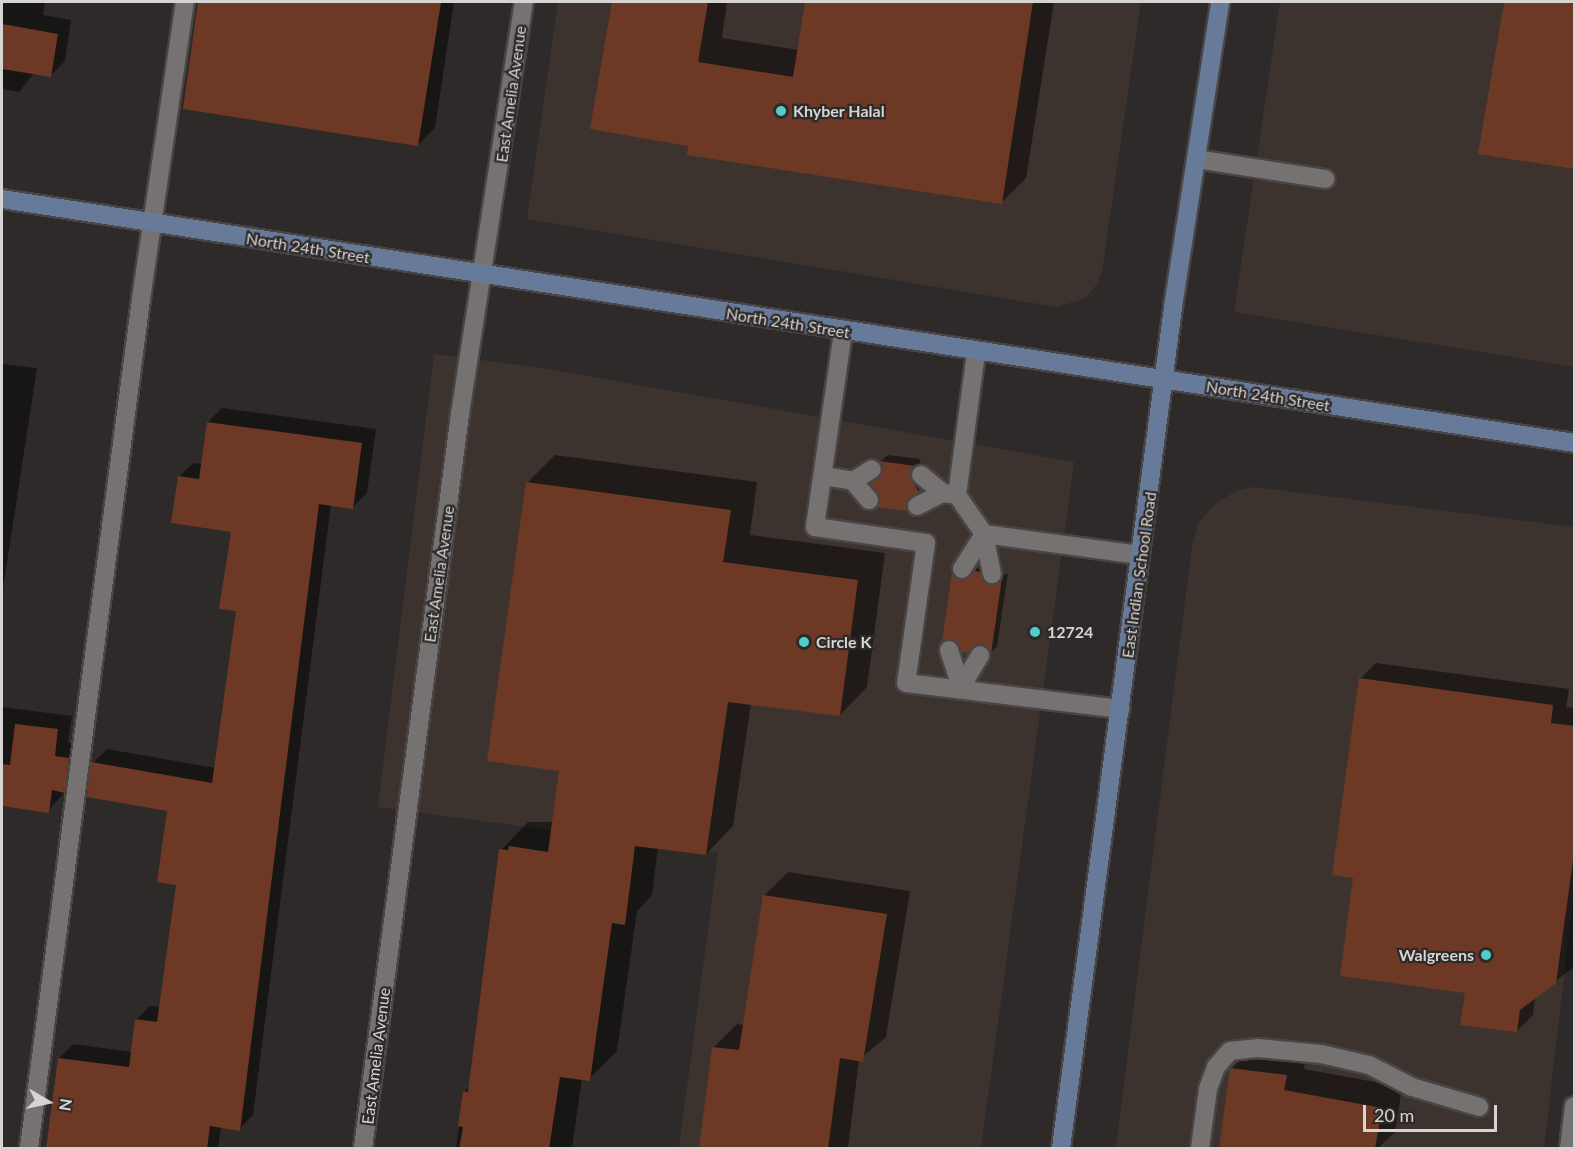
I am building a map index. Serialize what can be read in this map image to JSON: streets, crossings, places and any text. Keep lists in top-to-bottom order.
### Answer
{
  "streets": {
    "main road": ["North 24th Street", "East Indian School Road"],
    "street": ["East Amelia Avenue"]
  },
  "crossings": [
    ["East Amelia Avenue", "North 24th Street"],
    ["North 24th Street", "East Indian School Road"]
  ],
  "places": [
    "Khyber Halal",
    "12724",
    "Circle K",
    "Walgreens"
  ],
  "scale_bar": "20 m",
  "north": "right"
}
